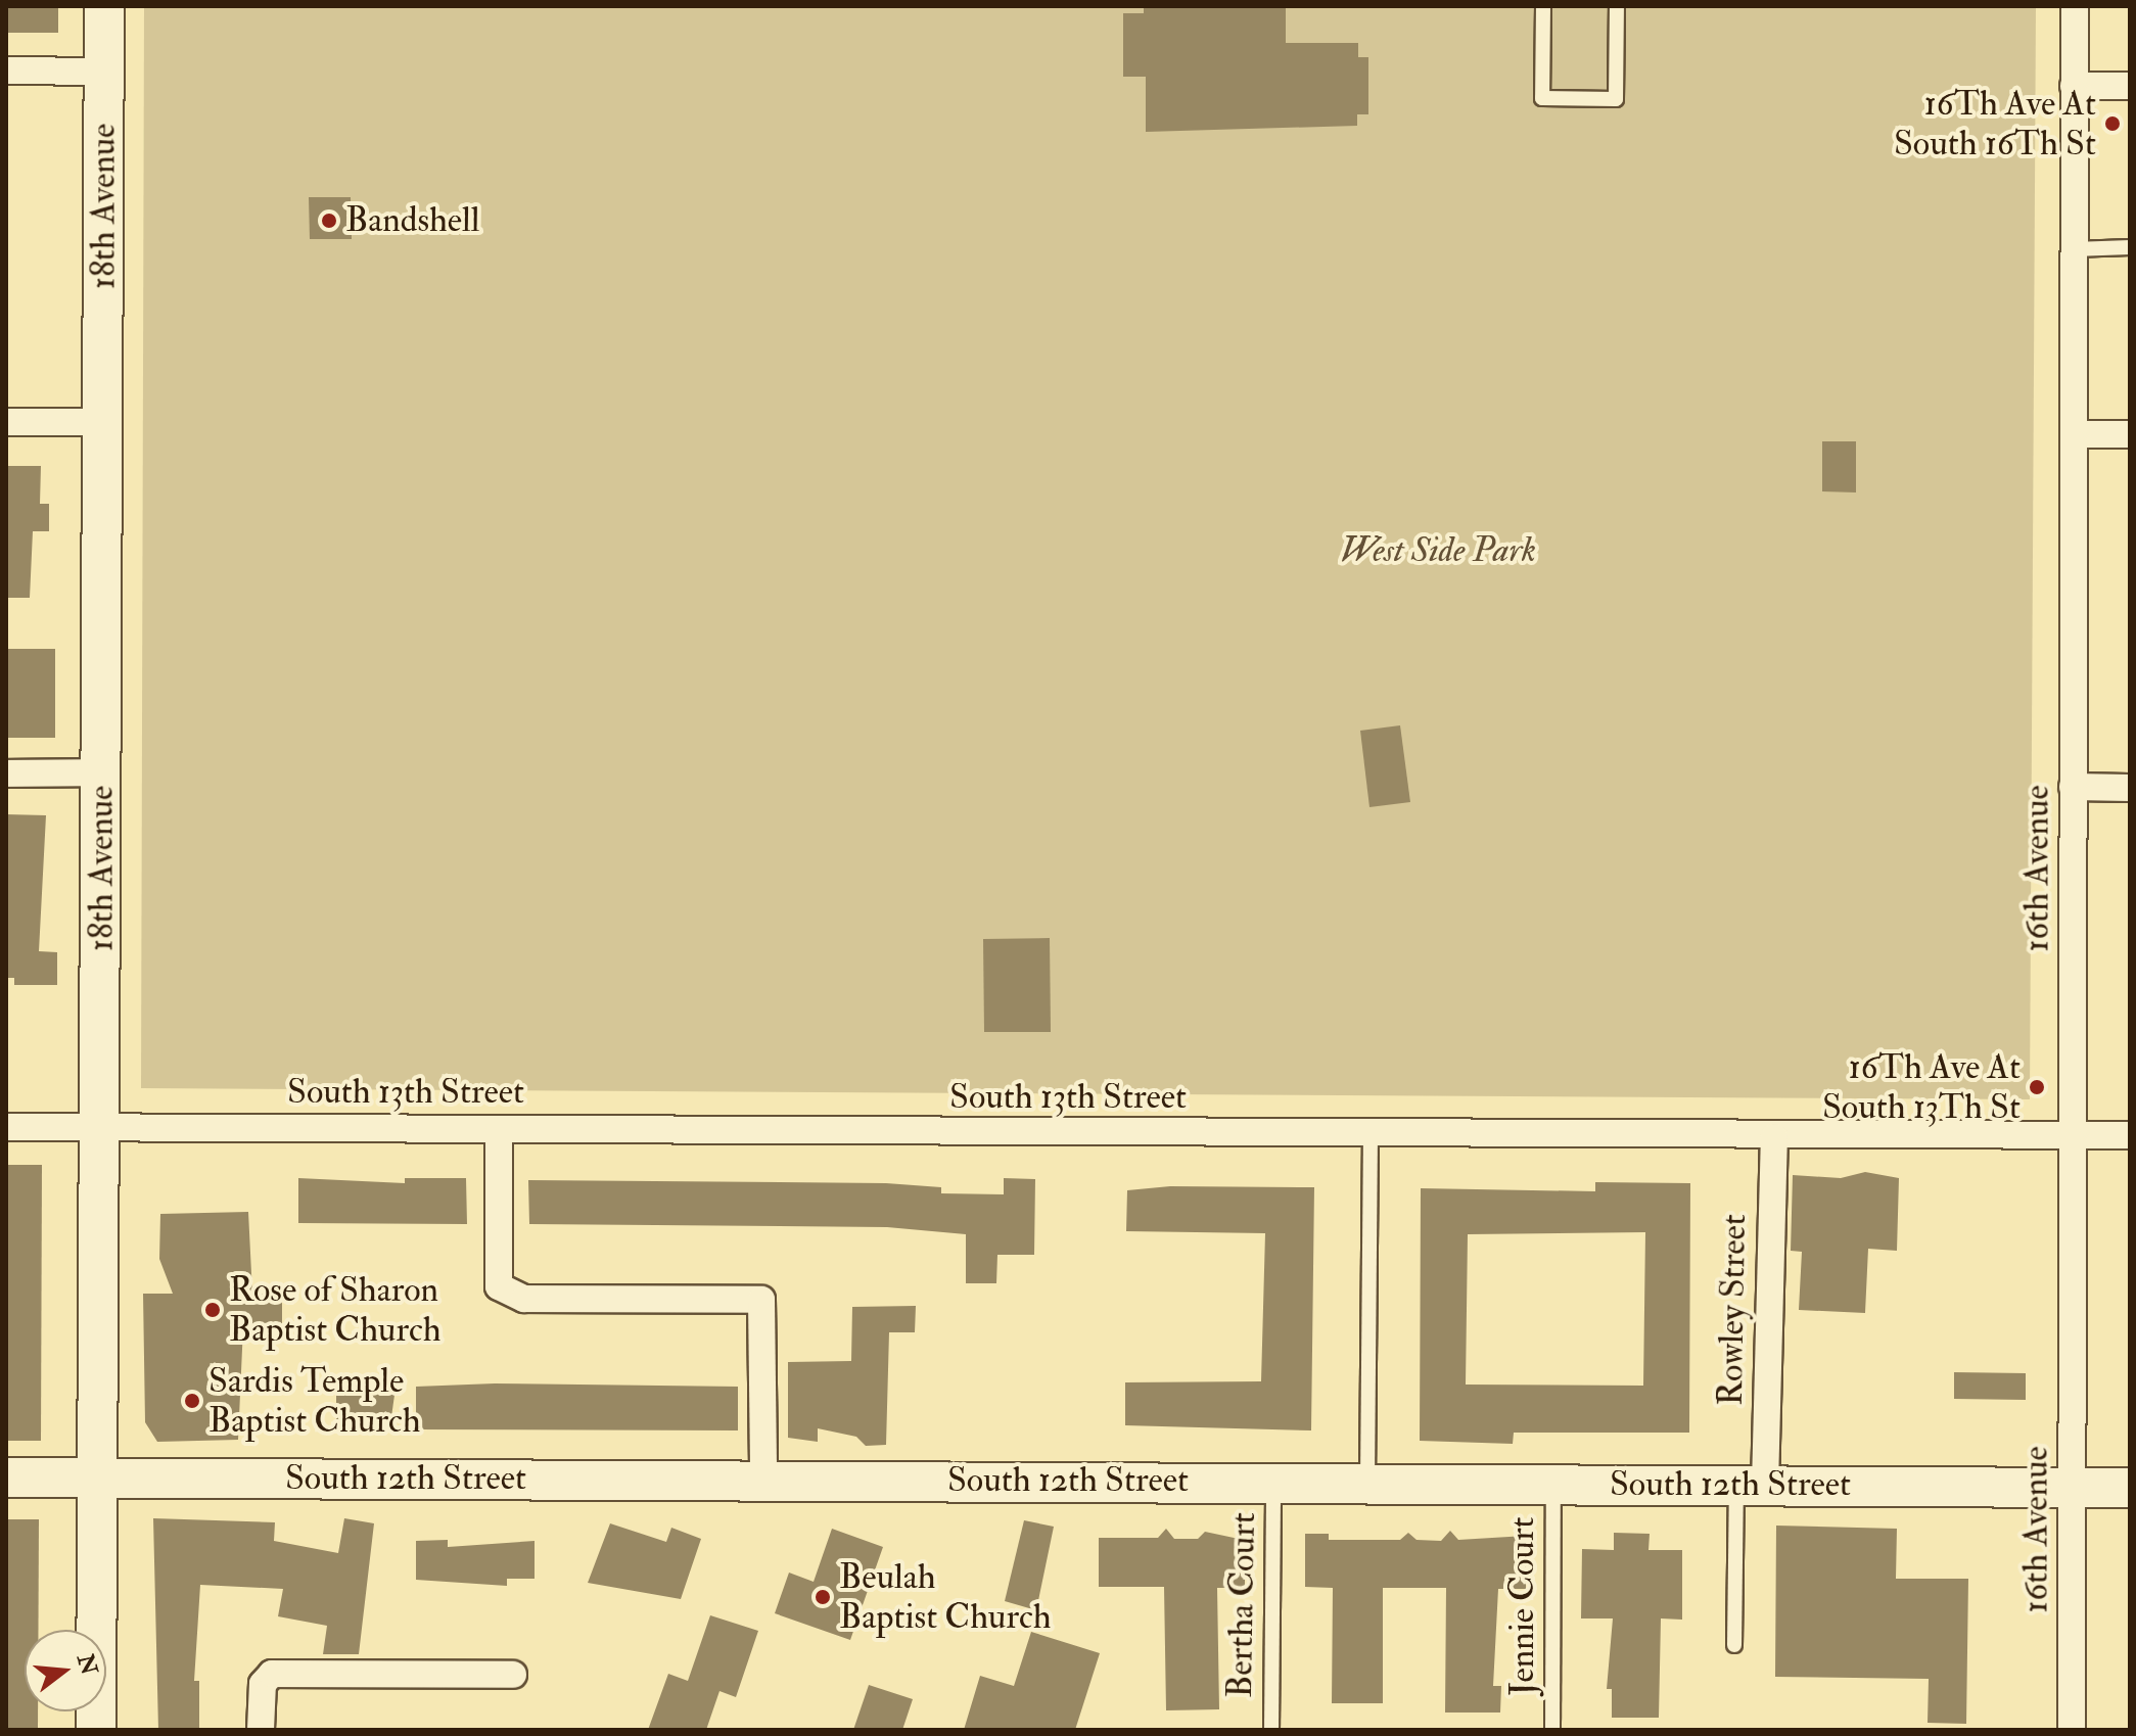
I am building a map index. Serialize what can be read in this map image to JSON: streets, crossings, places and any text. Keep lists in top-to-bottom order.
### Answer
{
  "streets": {
    "street": [
      "18th Avenue",
      "16th Avenue",
      "South 13th Street",
      "Rowley Street",
      "South 12th Street"
    ],
    "lane": ["Bertha Court", "Jennie Court"]
  },
  "crossings": [
    ["18th Avenue", "South 13th Street"],
    ["18th Avenue", "South 12th Street"],
    ["16th Avenue", "South 13th Street"],
    ["16th Avenue", "South 12th Street"],
    ["South 13th Street", "Rowley Street"],
    ["Rowley Street", "South 12th Street"],
    ["South 12th Street", "Bertha Court"],
    ["South 12th Street", "Jennie Court"]
  ],
  "parks": ["West Side Park"],
  "places": [
    "16Th Ave At South 16Th St",
    "Bandshell",
    "16Th Ave At South 13Th St",
    "Rose of Sharon Baptist Church",
    "Sardis Temple Baptist Church",
    "Beulah Baptist Church"
  ],
  "north": "right"
}
